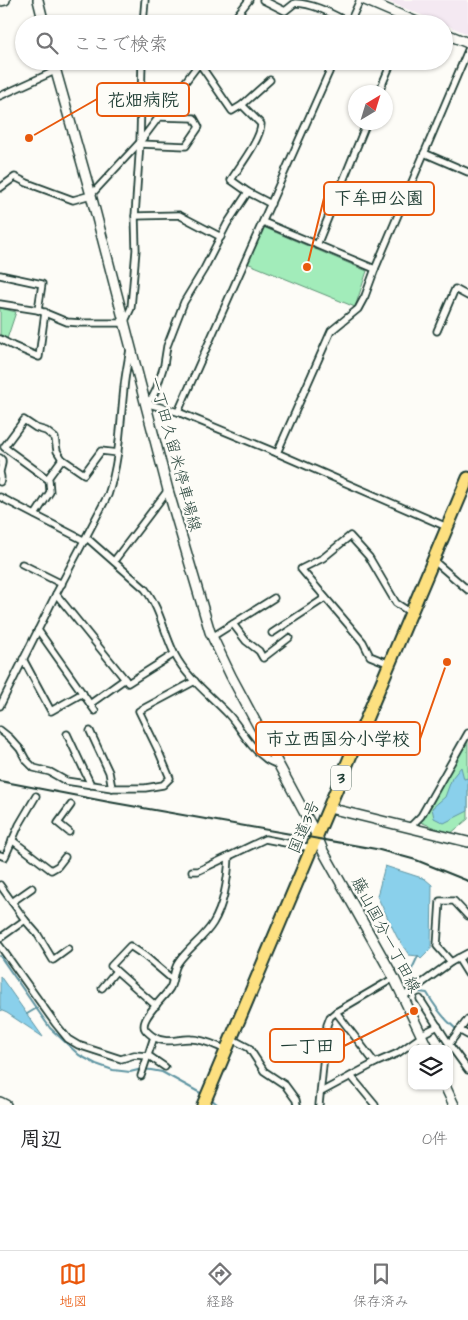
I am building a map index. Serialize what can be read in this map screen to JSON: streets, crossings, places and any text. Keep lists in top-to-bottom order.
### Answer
{
  "streets": {
    "highway": ["3", "国道3号"],
    "main road": ["一丁田久留米停車場線", "藤山国分一丁田線"]
  },
  "crossings": [
    ["一丁田久留米停車場線", "国道3号"],
    ["一丁田久留米停車場線", "藤山国分一丁田線"],
    ["国道3号", "藤山国分一丁田線"]
  ],
  "places": [
    "花畑病院",
    "下牟田公園",
    "市立西国分小学校",
    "一丁田"
  ],
  "north": "top right",
  "page": {
    "search": "ここで検索",
    "heading": ["周辺", "0件"],
    "nav": ["地図", "経路", "保存済み"]
  }
}
